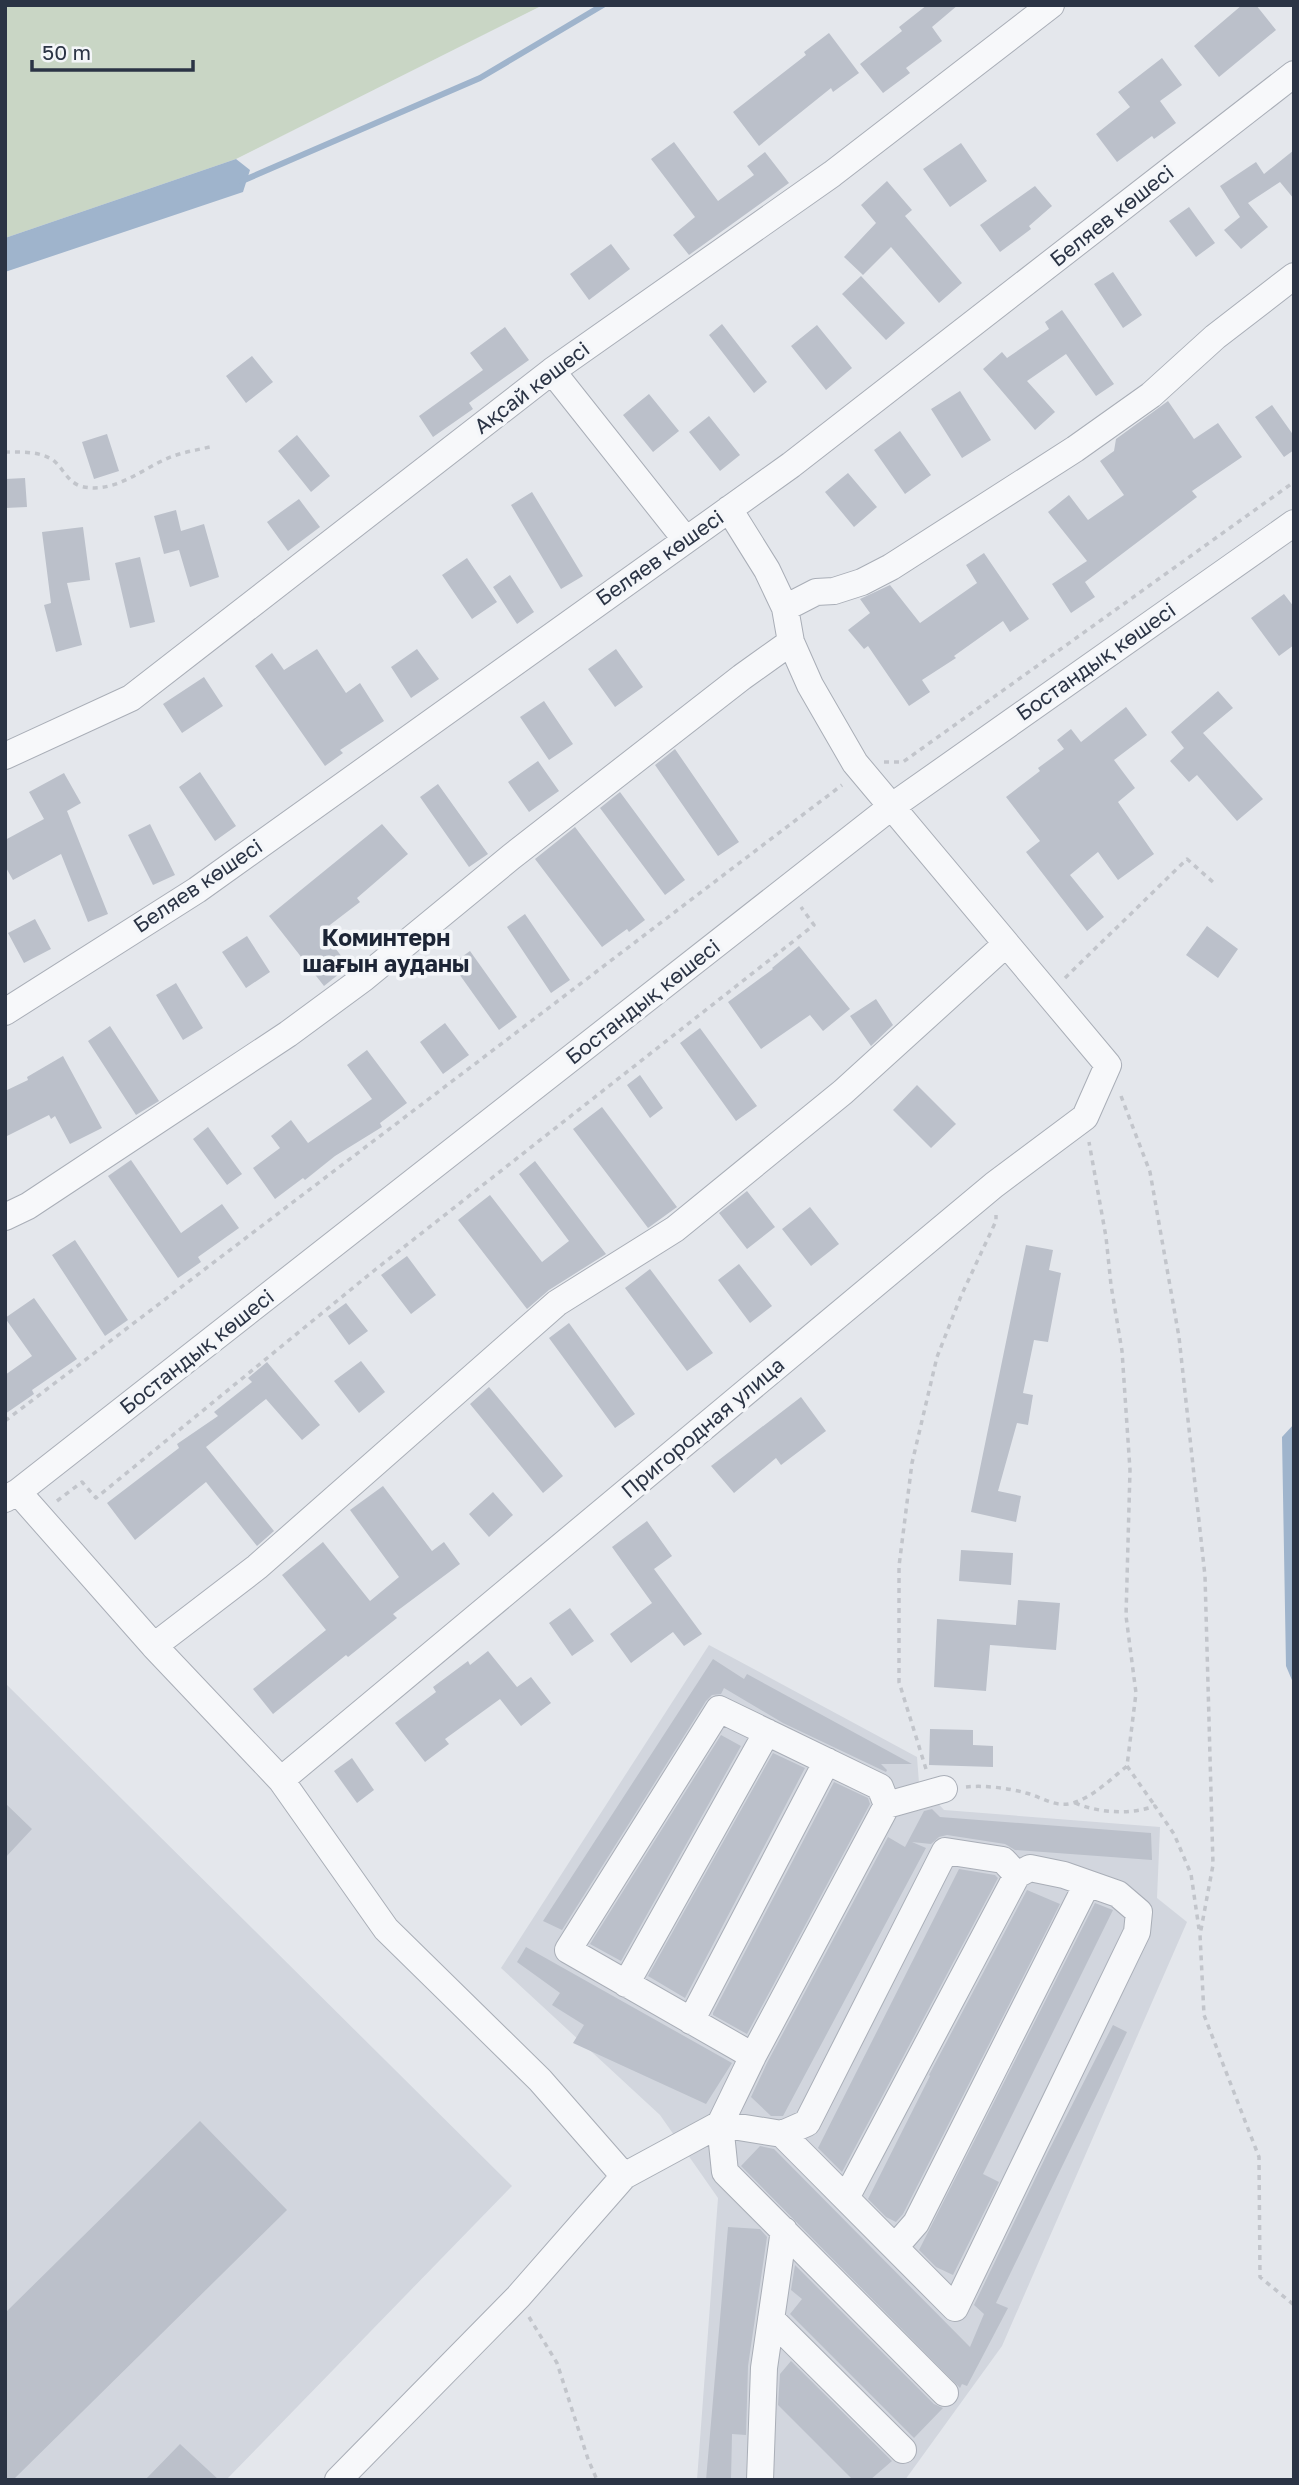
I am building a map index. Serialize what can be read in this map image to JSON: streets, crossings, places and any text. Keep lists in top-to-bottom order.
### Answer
{
  "streets": {
    "street": [
      "Беляев көшесі",
      "Ақсай көшесі",
      "Бостандық көшесі",
      "Пригородная улица"
    ]
  },
  "districts": ["Коминтерн шағын ауданы"],
  "scale_bar": "50 m"
}
